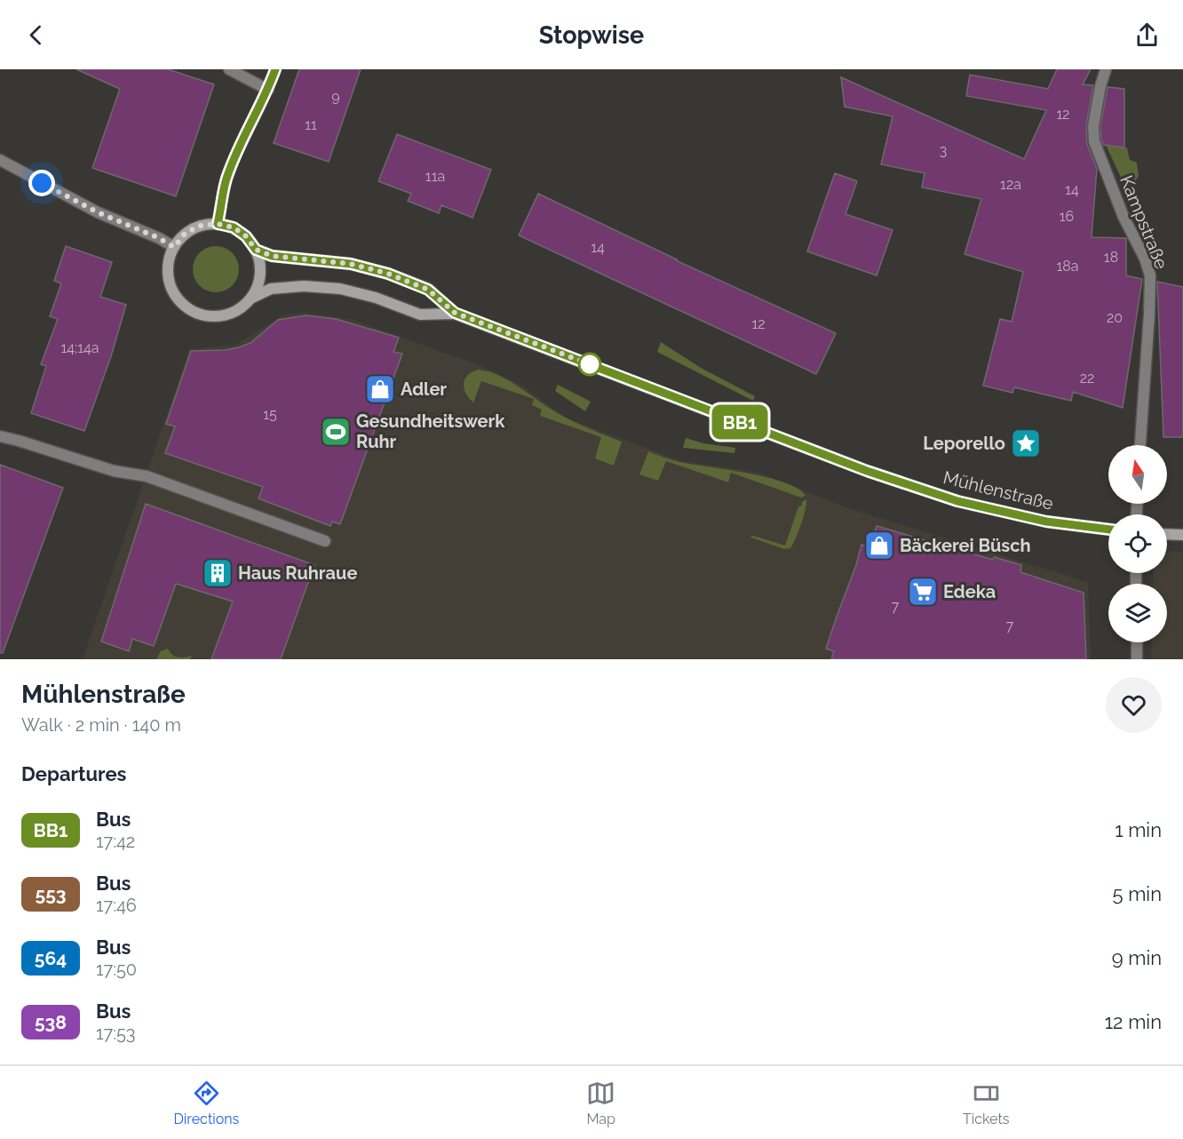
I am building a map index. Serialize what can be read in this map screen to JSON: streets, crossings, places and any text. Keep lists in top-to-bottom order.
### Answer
{
  "streets": {
    "main road": ["Mühlenstraße"],
    "street": ["Kampstraße"]
  },
  "places": {
    "shop": ["Adler", "Bäckerei Büsch"],
    "sports": ["Gesundheitswerk Ruhr"],
    "place": ["Leporello"],
    "building": ["Haus Ruhraue"],
    "supermarket": ["Edeka"]
  },
  "lines": ["bus line BB1"],
  "house_numbers": [
    "9",
    "12",
    "11",
    "3",
    "11a",
    "12a",
    "14",
    "16",
    "14",
    "18",
    "18a",
    "20",
    "12",
    "14;14a",
    "22",
    "15",
    "7",
    "7"
  ],
  "north": "top",
  "page": {
    "header": "Stopwise",
    "on_map": "BB1",
    "heading": [
      ["Mühlenstraße", "Walk · 2 min · 140 m"],
      "Departures"
    ],
    "list": [
      {
        "mark": "BB1",
        "name": "Bus",
        "note": "17:42",
        "value": "1 min"
      },
      {
        "mark": "553",
        "name": "Bus",
        "note": "17:46",
        "value": "5 min"
      },
      {
        "mark": "564",
        "name": "Bus",
        "note": "17:50",
        "value": "9 min"
      },
      {
        "mark": "538",
        "name": "Bus",
        "note": "17:53",
        "value": "12 min"
      }
    ],
    "tabs": ["Directions", "Map", "Tickets"]
  }
}
